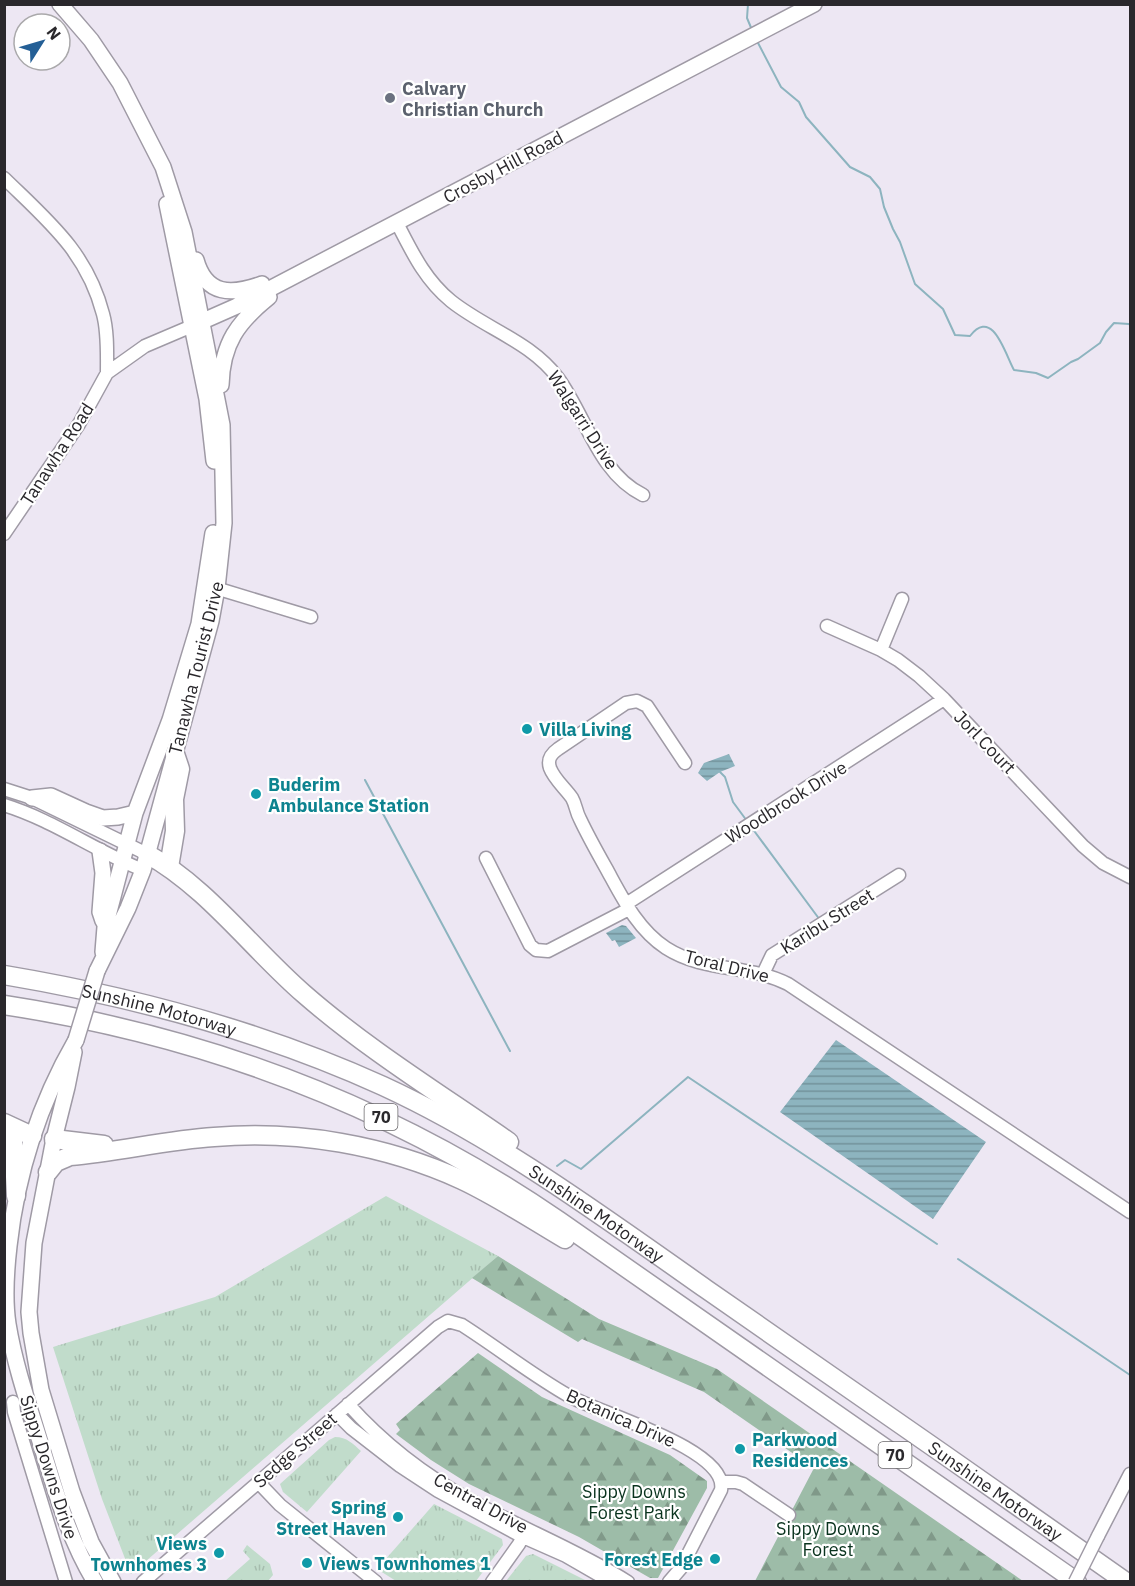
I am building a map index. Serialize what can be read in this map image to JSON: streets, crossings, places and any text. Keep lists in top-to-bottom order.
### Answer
{
  "streets": {
    "highway": ["Sunshine Motorway", "70"],
    "main road": ["Crosby Hill Road", "Tanawha Tourist Drive", "Sippy Downs Drive"],
    "street": [
      "Walgarri Drive",
      "Tanawha Road",
      "Jorl Court",
      "Woodbrook Drive",
      "Karibu Street",
      "Toral Drive",
      "Botanica Drive",
      "Sedge Street",
      "Central Drive"
    ]
  },
  "crossings": [
    ["Crosby Hill Road", "Walgarri Drive"],
    ["Crosby Hill Road", "Tanawha Road"],
    ["Crosby Hill Road", "Tanawha Tourist Drive"],
    ["Tanawha Road", "Tanawha Tourist Drive"],
    ["Tanawha Tourist Drive", "Sippy Downs Drive"],
    ["Jorl Court", "Woodbrook Drive"],
    ["Woodbrook Drive", "Toral Drive"],
    ["Karibu Street", "Toral Drive"],
    ["Botanica Drive", "Sedge Street"],
    ["Sedge Street", "Central Drive"]
  ],
  "parks": ["Sippy Downs Forest Park", "Sippy Downs Forest"],
  "places": [
    "Calvary Christian Church",
    "Villa Living",
    "Buderim Ambulance Station",
    "Parkwood Residences",
    "Spring Street Haven",
    "Views Townhomes 3",
    "Forest Edge",
    "Views Townhomes 1"
  ],
  "north": "top right"
}
